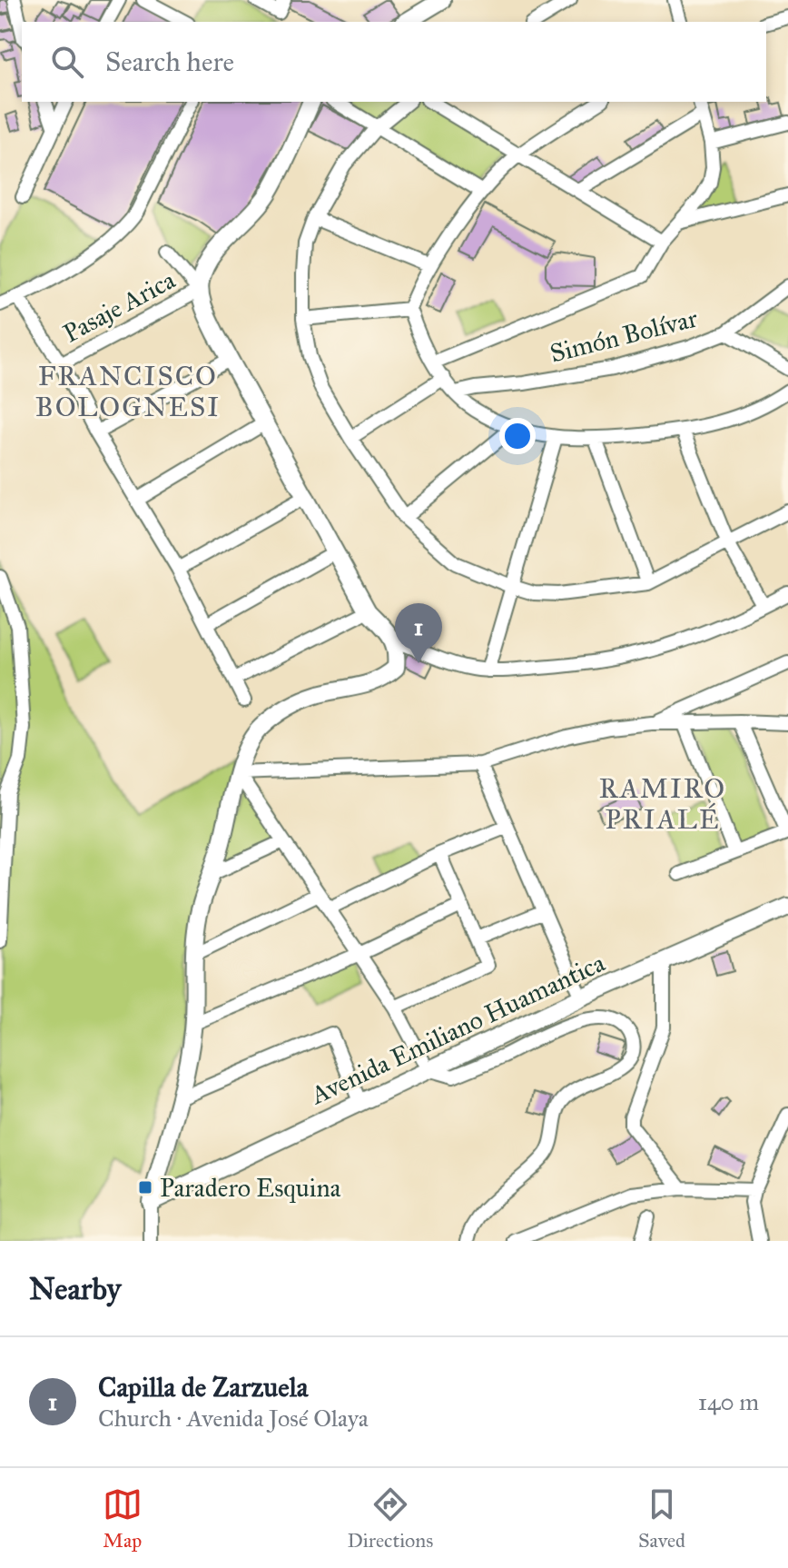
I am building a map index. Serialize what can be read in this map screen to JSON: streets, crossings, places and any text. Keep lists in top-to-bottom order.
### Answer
{
  "streets": {
    "street": ["Pasaje Arica", "Simón Bolívar", "Avenida Emiliano Huamantica"]
  },
  "districts": ["FRANCISCO BOLOGNESI", "RAMIRO PRIALÉ"],
  "places": {
    "transit": ["Paradero Esquina"]
  },
  "page": {
    "search": "Search here",
    "pins": "1",
    "heading": "Nearby",
    "list": [
      {
        "mark": "1",
        "name": "Capilla de Zarzuela",
        "note": "Church · Avenida José Olaya",
        "value": "140 m"
      }
    ],
    "nav": ["Map", "Directions", "Saved"]
  }
}
